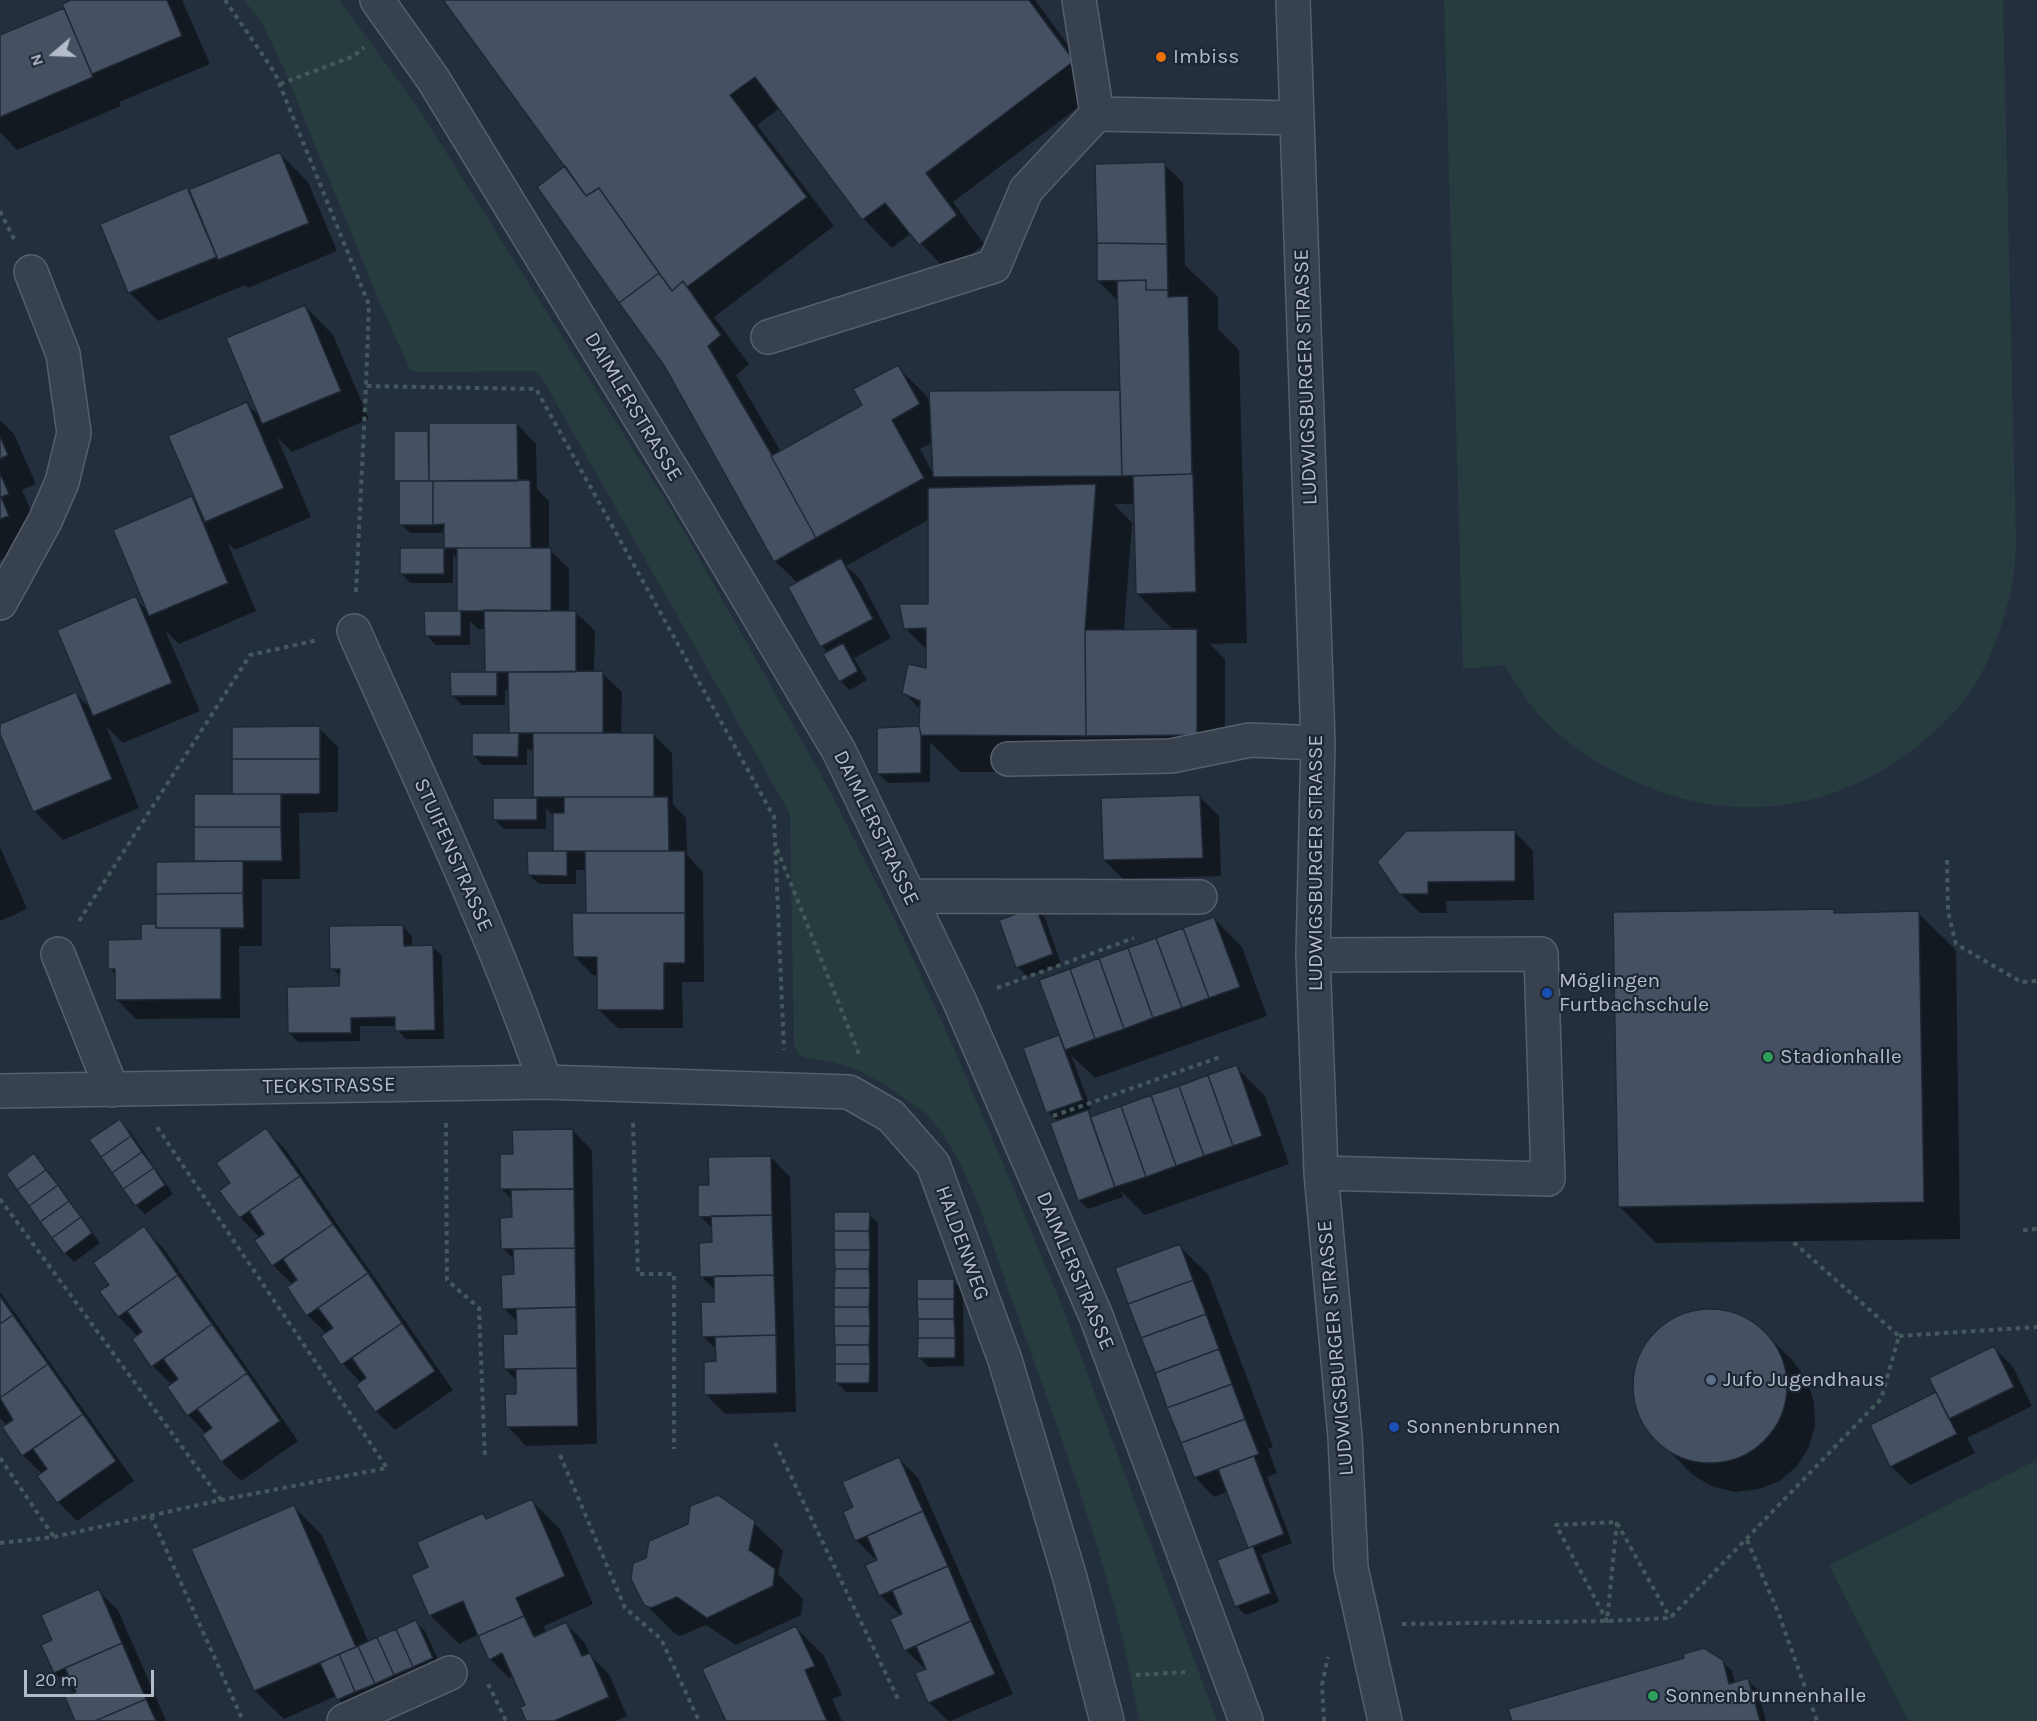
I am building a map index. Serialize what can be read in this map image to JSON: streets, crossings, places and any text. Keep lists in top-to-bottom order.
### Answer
{
  "streets": {
    "street": [
      "LUDWIGSBURGER STRASSE",
      "DAIMLERSTRASSE",
      "STUIFENSTRASSE",
      "TECKSTRASSE",
      "HALDENWEG"
    ]
  },
  "crossings": [
    ["STUIFENSTRASSE", "TECKSTRASSE"],
    ["STUIFENSTRASSE", "HALDENWEG"],
    ["TECKSTRASSE", "HALDENWEG"]
  ],
  "places": [
    "Imbiss",
    "Möglingen Furtbachschule",
    "Stadionhalle",
    "Jufo Jugendhaus",
    "Sonnenbrunnen",
    "Sonnenbrunnenhalle"
  ],
  "scale_bar": "20 m",
  "north": "left"
}
